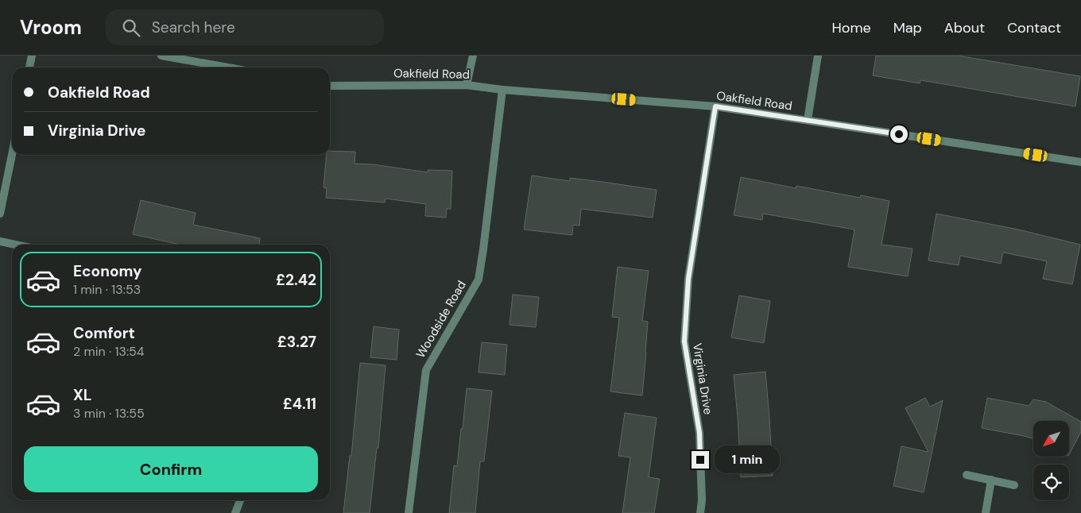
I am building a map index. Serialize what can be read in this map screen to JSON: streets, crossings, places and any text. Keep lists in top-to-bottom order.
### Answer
{
  "streets": {
    "street": ["Oakfield Road", "Woodside Road", "Virginia Drive"]
  },
  "crossings": [
    ["Oakfield Road", "Woodside Road"],
    ["Oakfield Road", "Virginia Drive"]
  ],
  "north": "bottom left",
  "page": {
    "header": "Vroom",
    "search": "Search here",
    "nav": [
      "Home",
      "Map",
      "About",
      "Contact"
    ],
    "banner": ["Oakfield Road", "Virginia Drive"],
    "list": [
      {
        "name": "Economy",
        "note": "1 min · 13:53",
        "value": "£2.42"
      },
      {
        "name": "Comfort",
        "note": "2 min · 13:54",
        "value": "£3.27"
      },
      {
        "name": "XL",
        "note": "3 min · 13:55",
        "value": "£4.11"
      }
    ],
    "buttons": "Confirm",
    "bubble": "1 min"
  }
}
